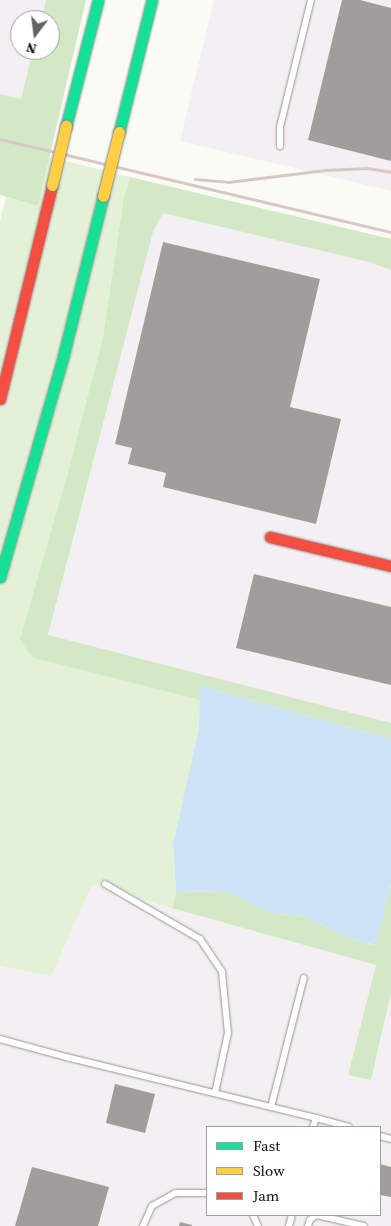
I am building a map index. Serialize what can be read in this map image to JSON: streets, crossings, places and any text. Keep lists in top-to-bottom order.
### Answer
{
  "legend": ["Fast", "Slow", "Jam"],
  "north": "bottom"
}
